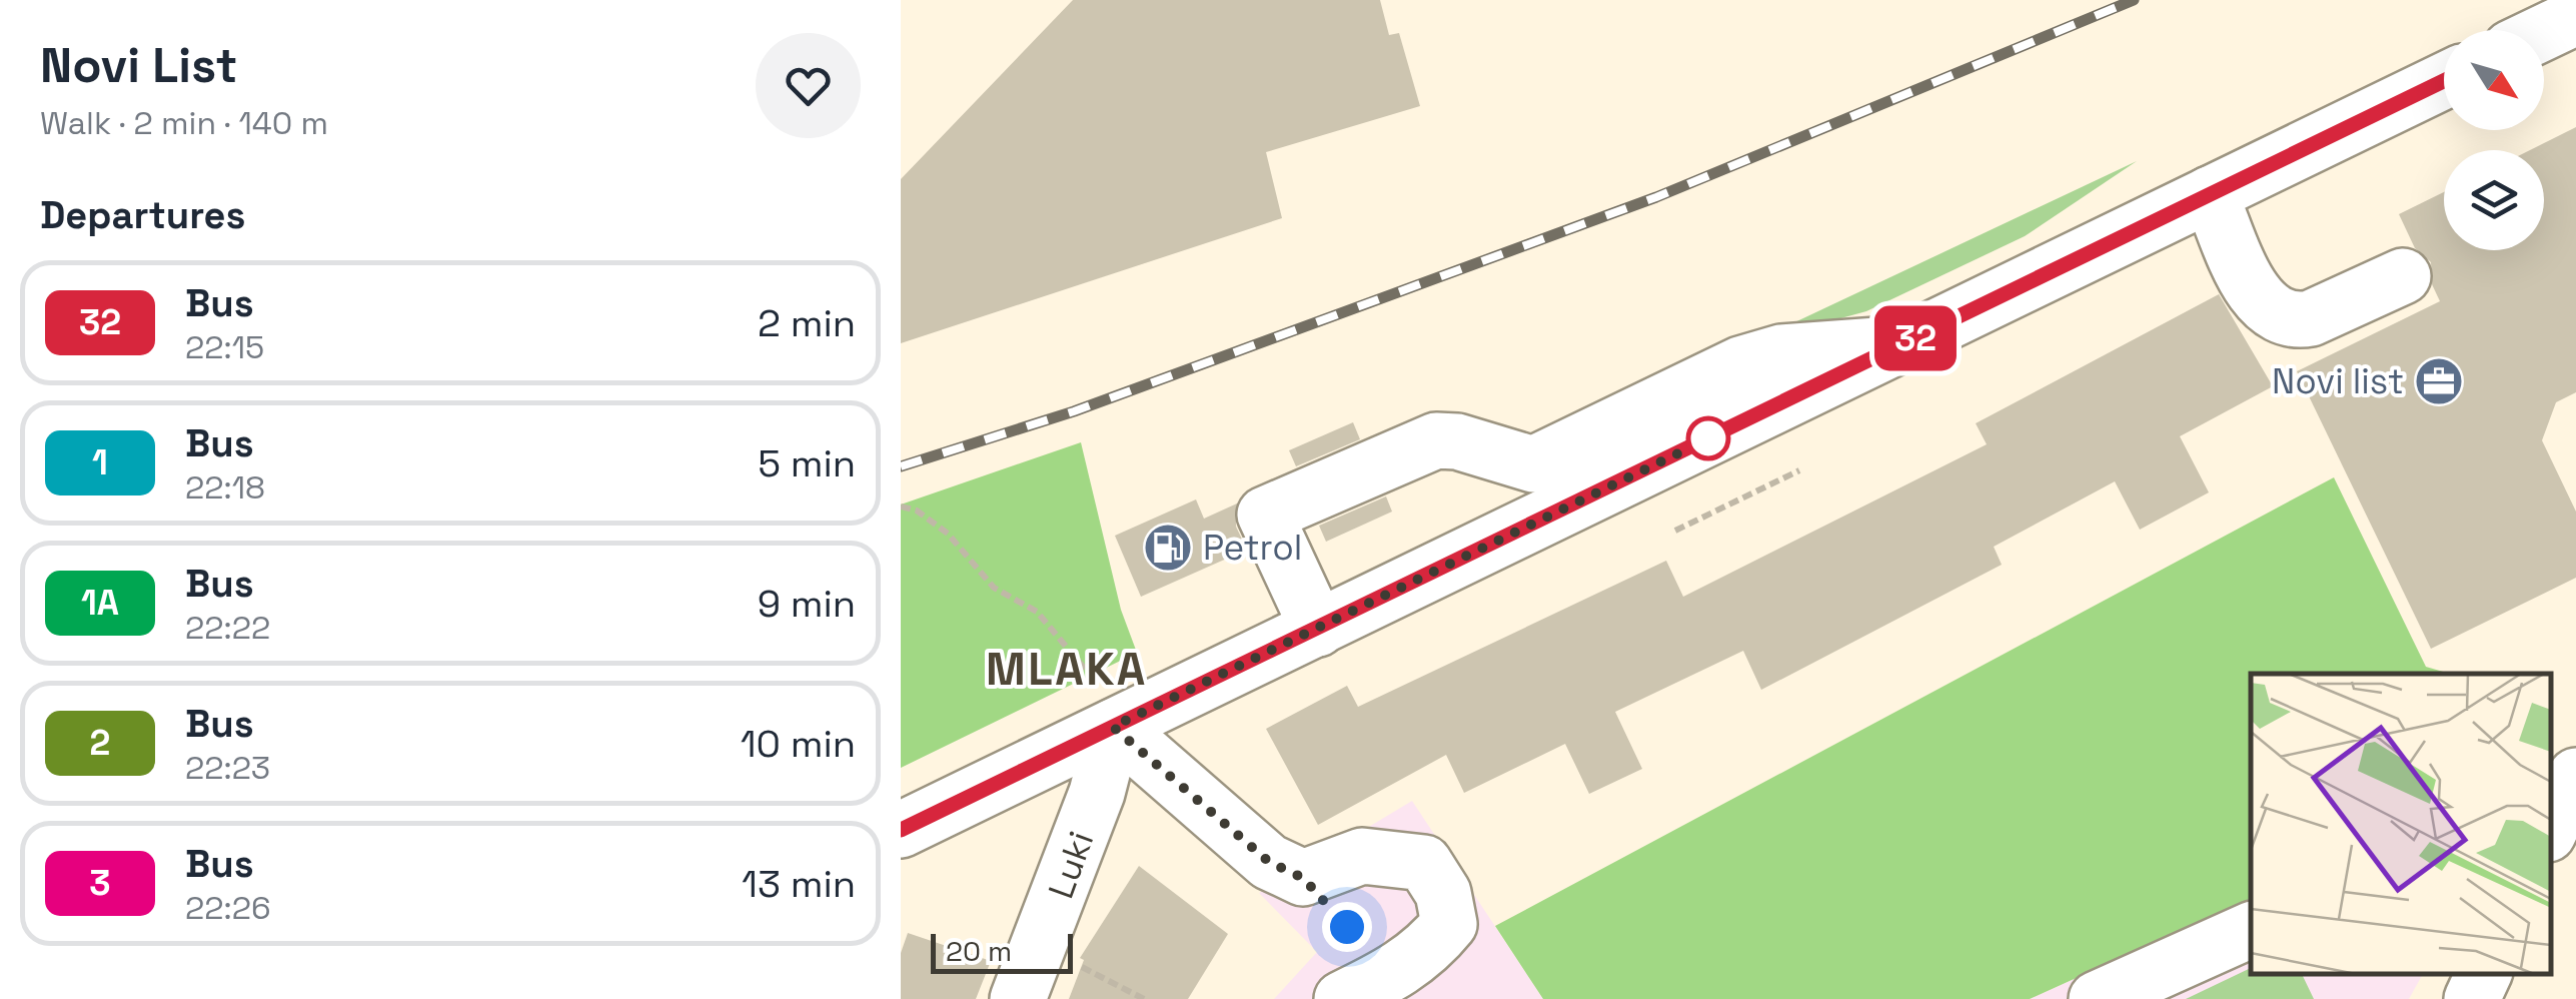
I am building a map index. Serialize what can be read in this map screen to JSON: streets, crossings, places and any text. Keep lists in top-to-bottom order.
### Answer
{
  "streets": {
    "main road": ["Luki"]
  },
  "districts": ["MLAKA"],
  "places": {
    "office": ["Novi list"],
    "fuel station": ["Petrol"]
  },
  "lines": ["bus line 32"],
  "scale_bar": "20 m",
  "north": "bottom right",
  "page": {
    "heading": [
      ["Novi List", "Walk · 2 min · 140 m"],
      "Departures"
    ],
    "on_map": "32",
    "list": [
      {
        "mark": "32",
        "name": "Bus",
        "note": "22:15",
        "value": "2 min"
      },
      {
        "mark": "1",
        "name": "Bus",
        "note": "22:18",
        "value": "5 min"
      },
      {
        "mark": "1A",
        "name": "Bus",
        "note": "22:22",
        "value": "9 min"
      },
      {
        "mark": "2",
        "name": "Bus",
        "note": "22:23",
        "value": "10 min"
      },
      {
        "mark": "3",
        "name": "Bus",
        "note": "22:26",
        "value": "13 min"
      }
    ],
    "scale": "20 m"
  }
}
